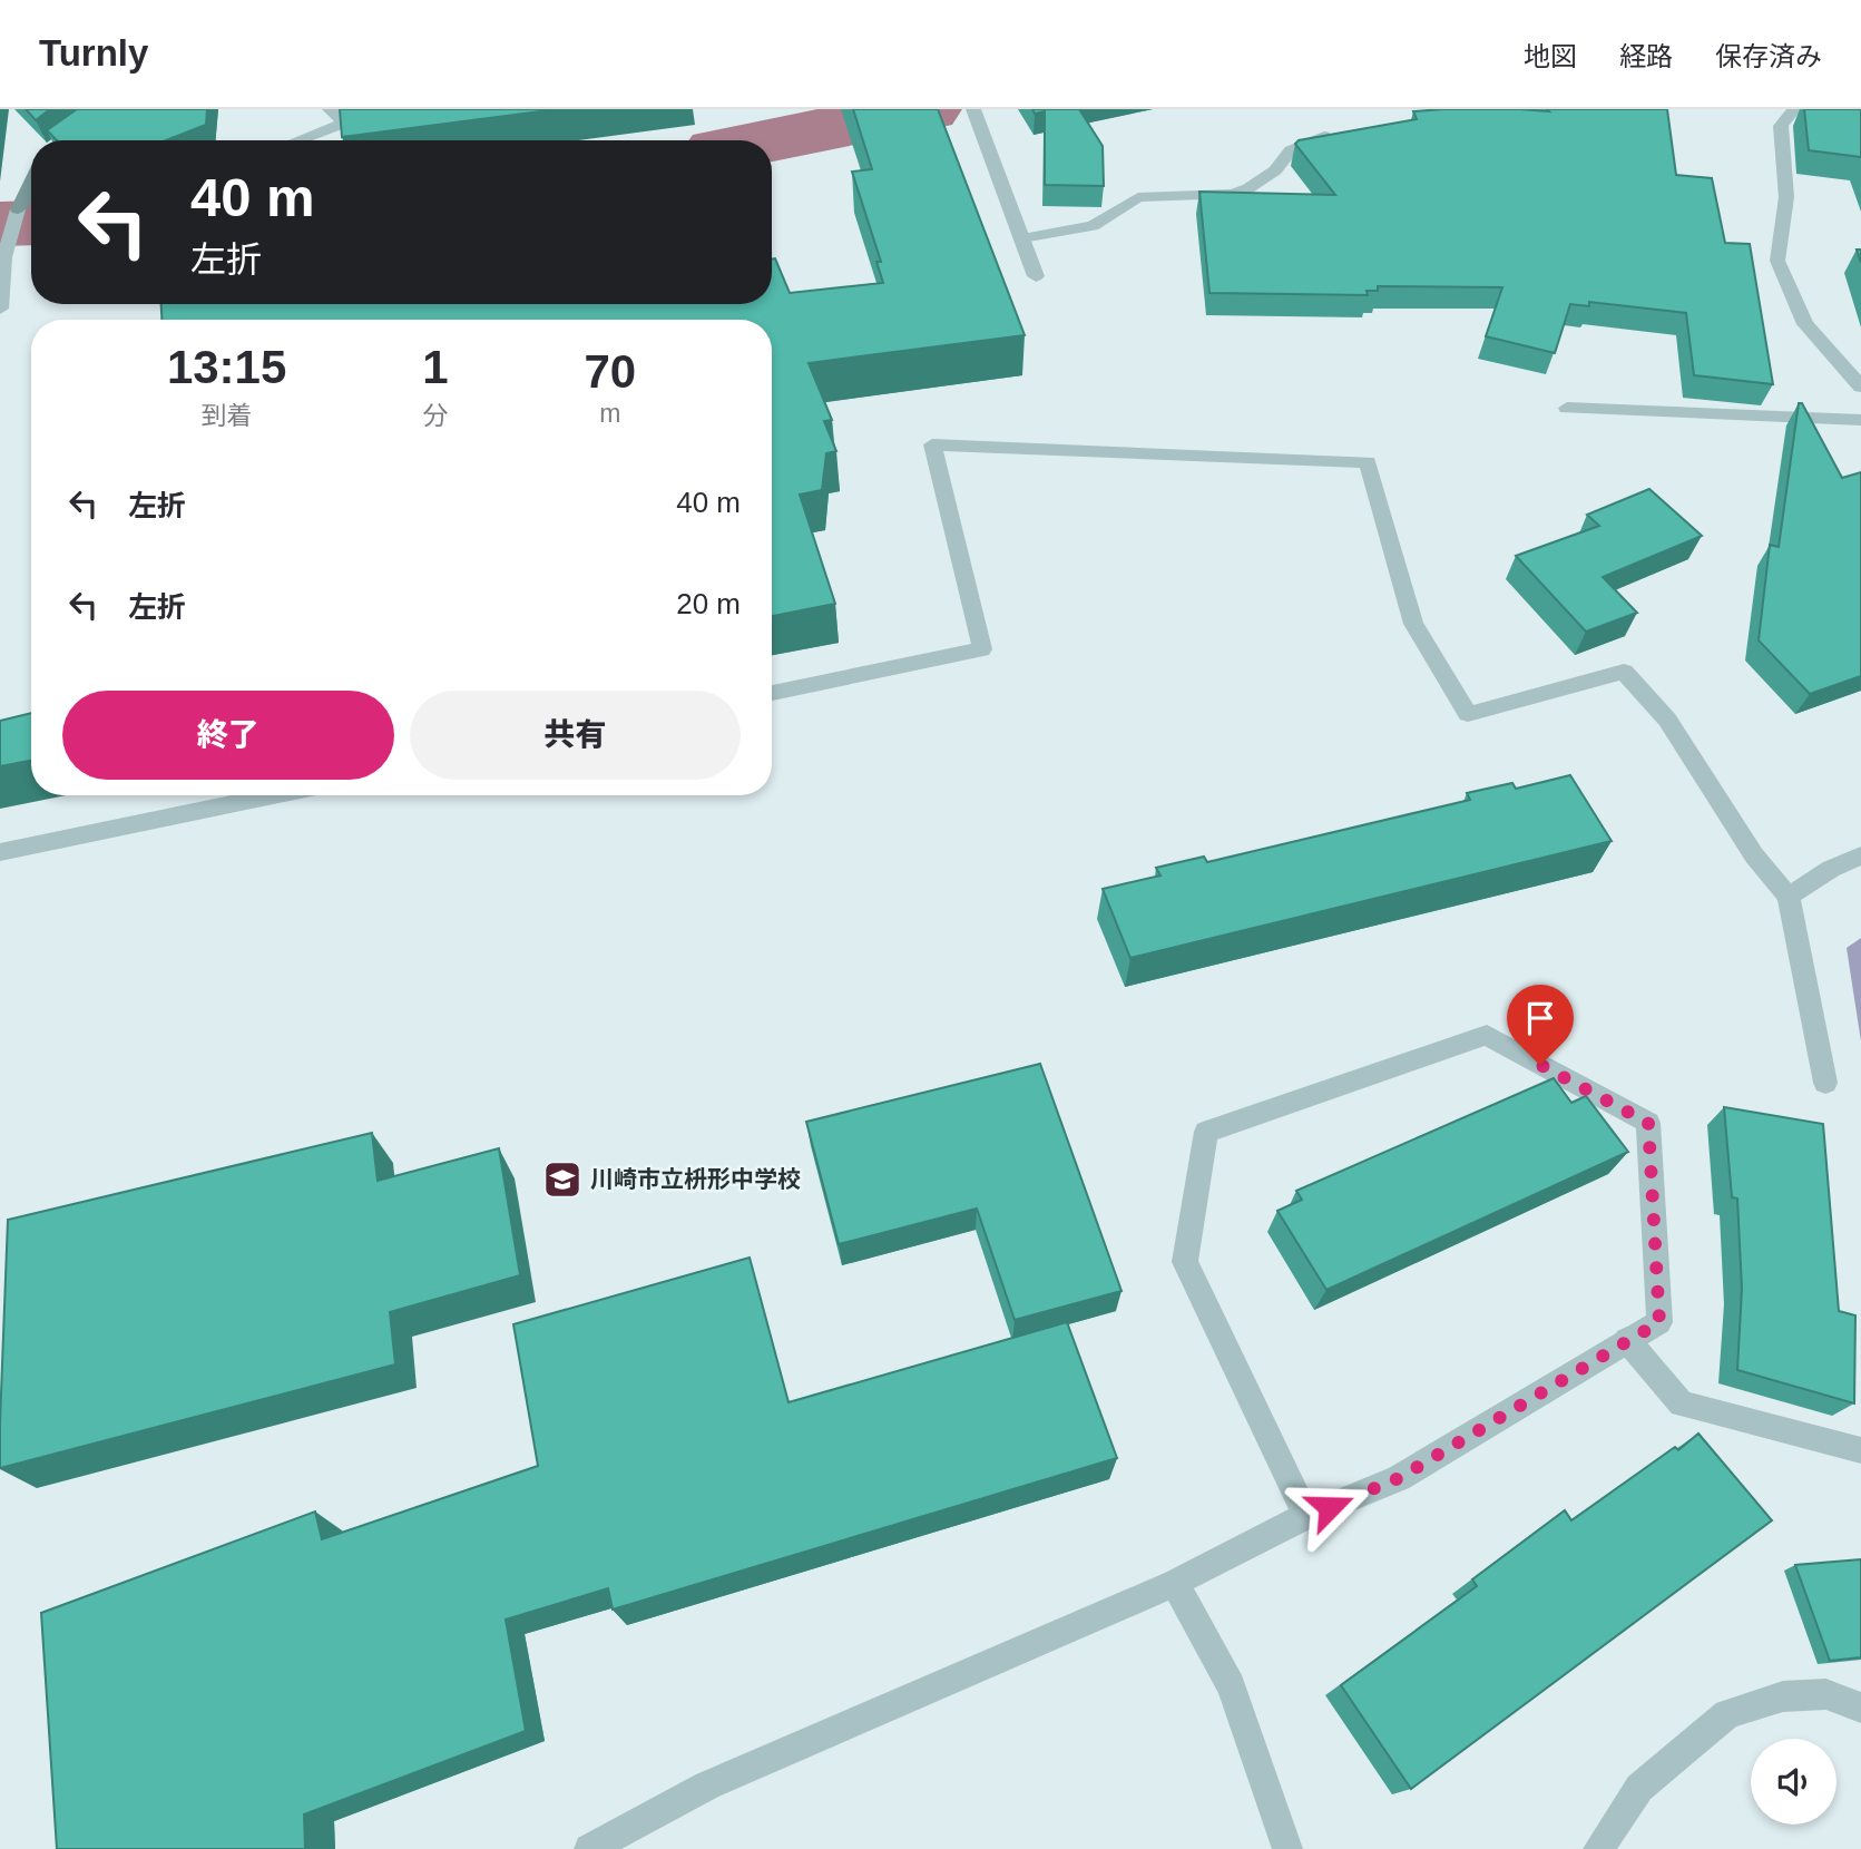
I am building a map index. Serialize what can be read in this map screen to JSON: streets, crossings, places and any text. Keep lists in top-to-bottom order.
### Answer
{
  "places": {
    "school or university": ["川崎市立枡形中学校"]
  },
  "page": {
    "header": "Turnly",
    "nav": ["地図", "経路", "保存済み"],
    "turn": ["40 m", "左折"],
    "eta": [
      "13:15",
      "到着",
      "1",
      "分",
      "70",
      "m"
    ],
    "list": [
      {
        "name": "左折",
        "value": "40 m"
      },
      {
        "name": "左折",
        "value": "20 m"
      }
    ],
    "buttons": ["終了", "共有"]
  }
}
